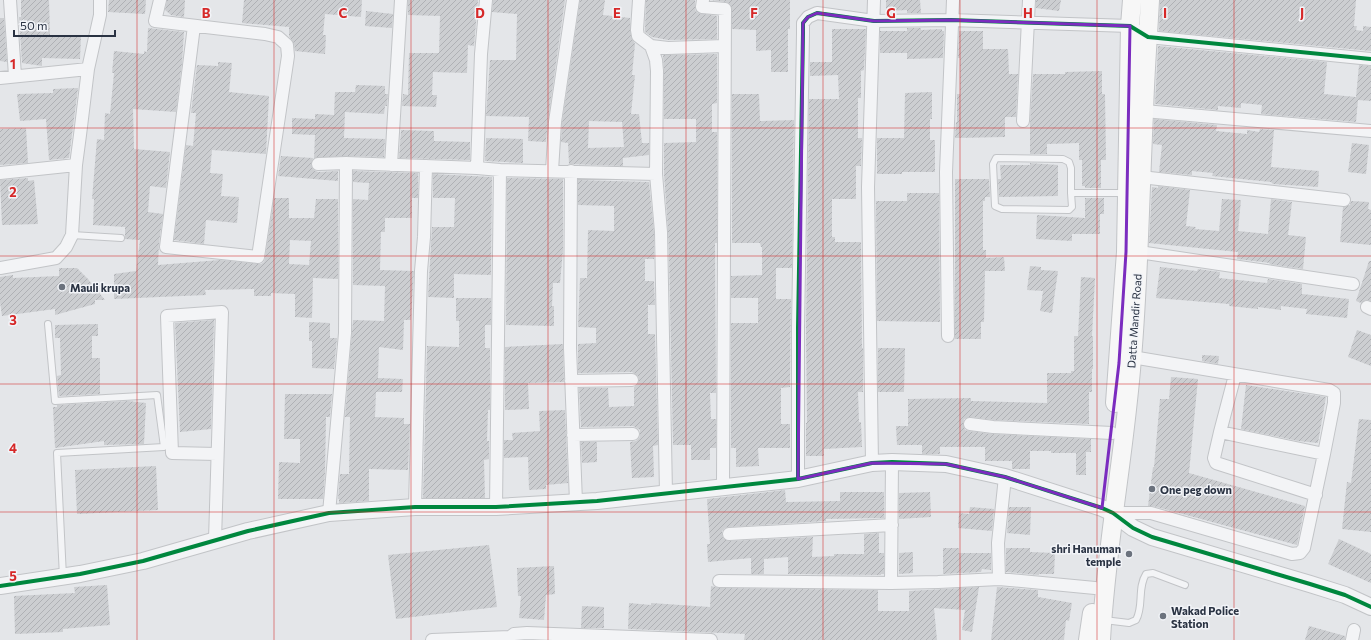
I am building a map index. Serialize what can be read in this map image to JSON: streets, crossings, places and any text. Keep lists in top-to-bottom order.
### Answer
{
  "streets": {
    "main road": ["Datta Mandir Road"]
  },
  "places": [
    "Mauli krupa",
    "One peg down",
    "shri Hanuman temple",
    "Wakad Police Station"
  ],
  "scale_bar": "50 m",
  "grid": {
    "columns": [
      "B",
      "C",
      "D",
      "E",
      "F",
      "G",
      "H",
      "I",
      "J"
    ],
    "rows": [
      "1",
      "2",
      "3",
      "4",
      "5"
    ]
  }
}
